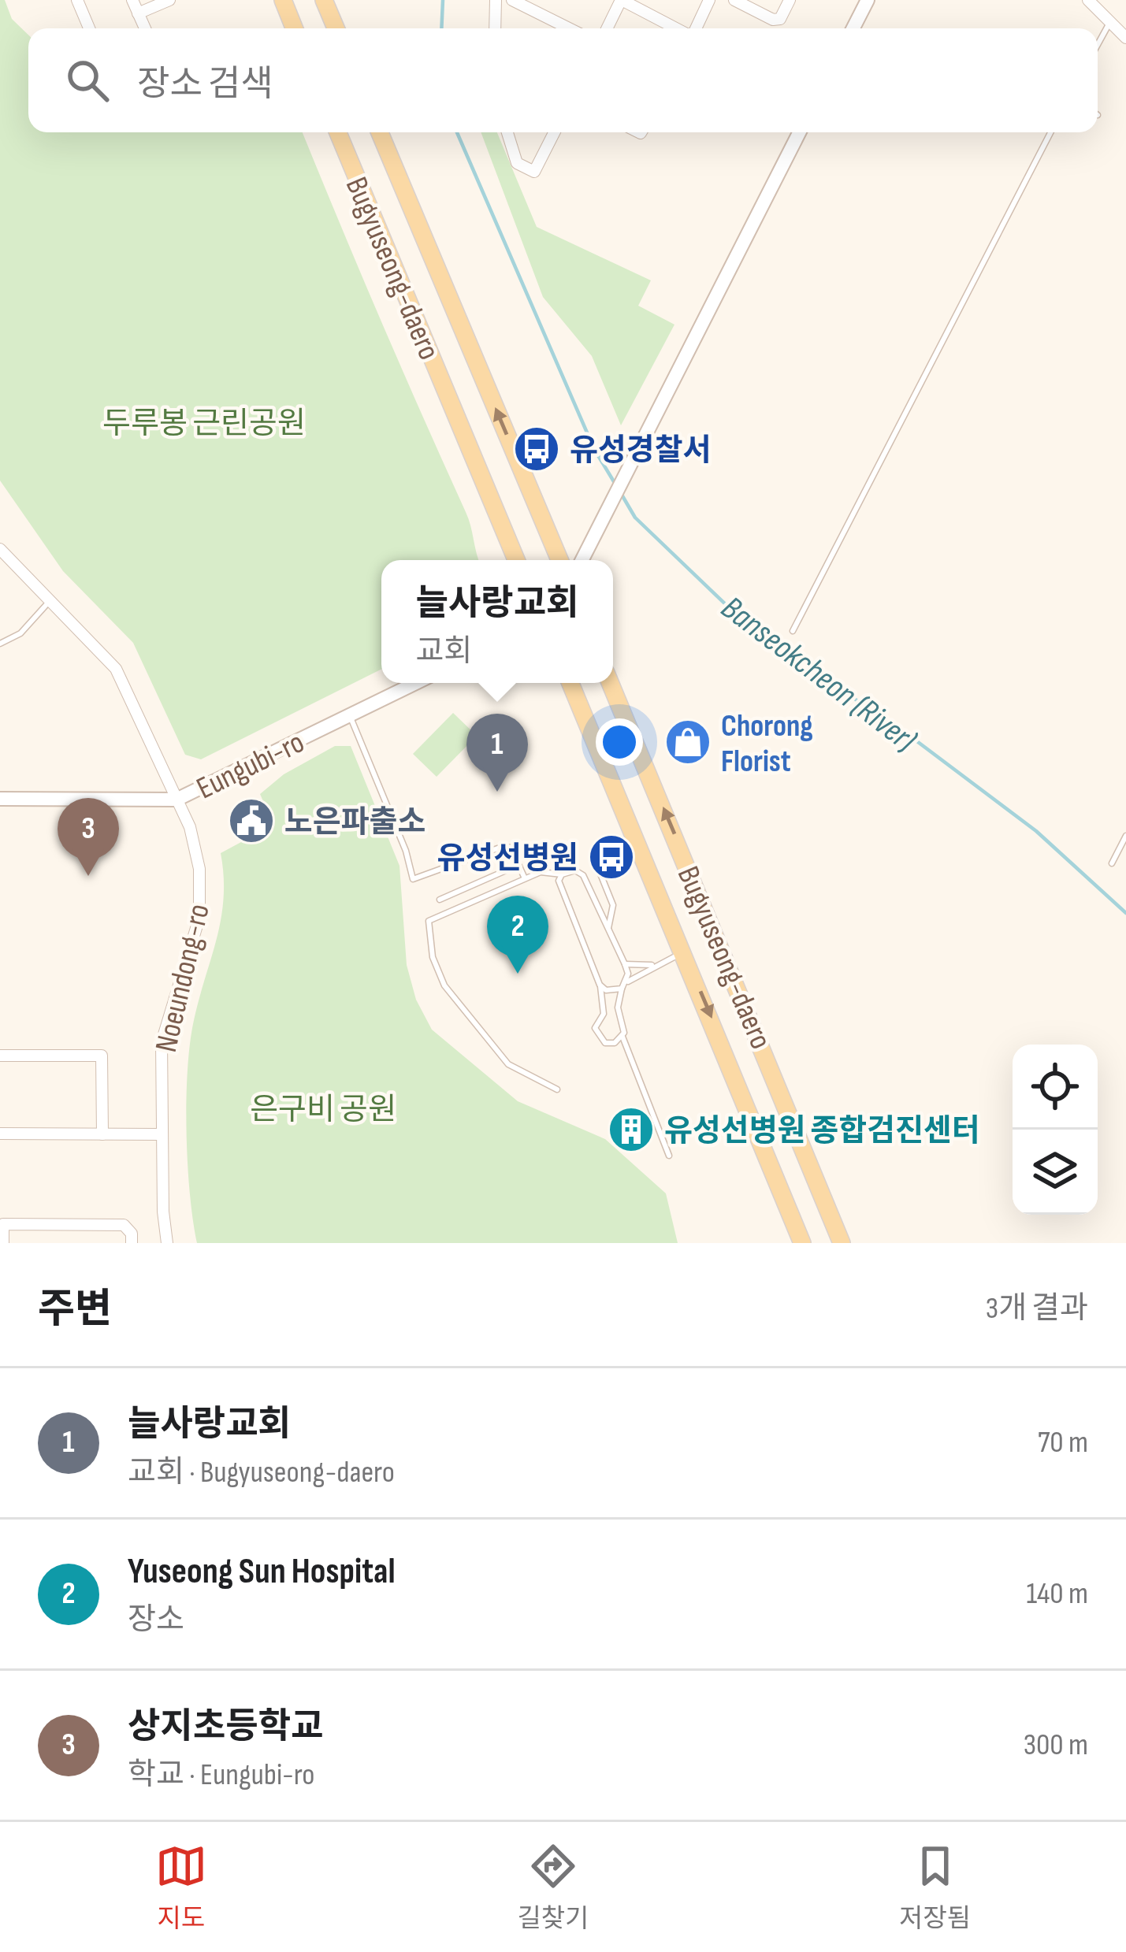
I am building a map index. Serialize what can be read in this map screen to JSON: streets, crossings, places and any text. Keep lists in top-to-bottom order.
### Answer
{
  "streets": {
    "main road": ["Bugyuseong-daero"],
    "street": ["Eungubi-ro", "Noeundong-ro"]
  },
  "crossings": [
    ["Eungubi-ro", "Noeundong-ro"]
  ],
  "water": ["Banseokcheon (River)"],
  "parks": ["두루봉 근린공원", "은구비 공원"],
  "places": {
    "bus stop": ["유성경찰서", "유성선병원"],
    "shop": ["Chorong Florist"],
    "public building": ["노은파출소"],
    "building": ["유성선병원 종합검진센터"]
  },
  "page": {
    "search": "장소 검색",
    "popup": ["늘사랑교회", "교회"],
    "pins": ["1", "3", "2"],
    "heading": ["주변", "3개 결과"],
    "list": [
      {
        "mark": "1",
        "name": "늘사랑교회",
        "note": "교회 · Bugyuseong-daero",
        "value": "70 m"
      },
      {
        "mark": "2",
        "name": "Yuseong Sun Hospital",
        "note": "장소",
        "value": "140 m"
      },
      {
        "mark": "3",
        "name": "상지초등학교",
        "note": "학교 · Eungubi-ro",
        "value": "300 m"
      }
    ],
    "nav": ["지도", "길찾기", "저장됨"]
  }
}
